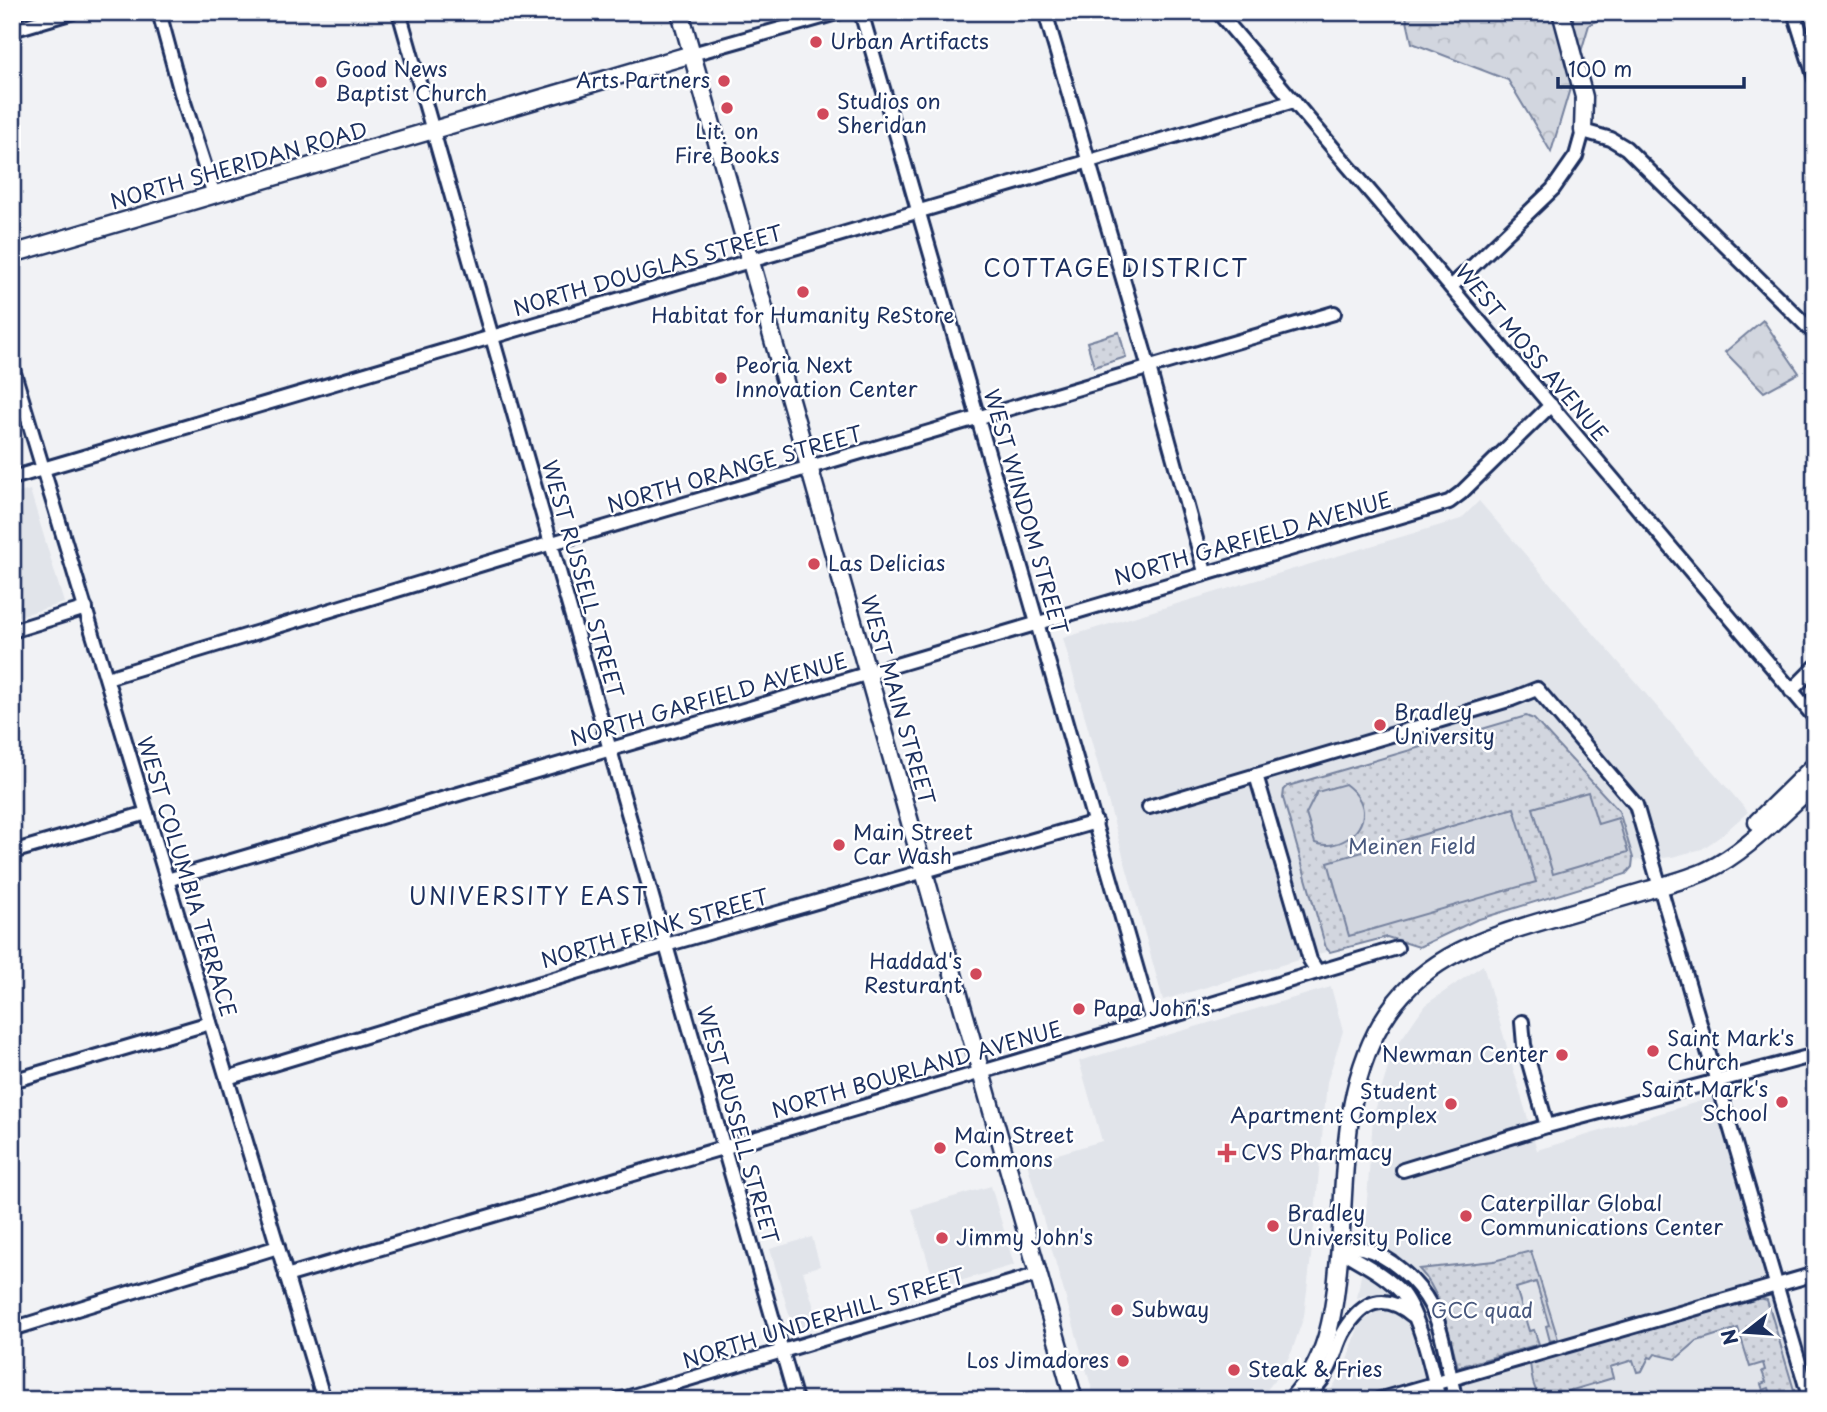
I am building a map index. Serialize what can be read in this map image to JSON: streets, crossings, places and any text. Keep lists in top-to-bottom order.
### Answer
{
  "streets": {
    "main road": ["NORTH SHERIDAN ROAD", "WEST MAIN STREET"],
    "street": [
      "NORTH DOUGLAS STREET",
      "WEST MOSS AVENUE",
      "NORTH ORANGE STREET",
      "WEST WINDOM STREET",
      "NORTH GARFIELD AVENUE",
      "WEST RUSSELL STREET",
      "WEST COLUMBIA TERRACE",
      "NORTH FRINK STREET",
      "NORTH BOURLAND AVENUE",
      "NORTH UNDERHILL STREET"
    ]
  },
  "crossings": [
    ["NORTH SHERIDAN ROAD", "WEST RUSSELL STREET"],
    ["NORTH SHERIDAN ROAD", "WEST MAIN STREET"],
    ["NORTH DOUGLAS STREET", "WEST MOSS AVENUE"],
    ["NORTH DOUGLAS STREET", "WEST WINDOM STREET"],
    ["NORTH DOUGLAS STREET", "WEST RUSSELL STREET"],
    ["NORTH DOUGLAS STREET", "WEST MAIN STREET"],
    ["NORTH DOUGLAS STREET", "WEST COLUMBIA TERRACE"],
    ["WEST MOSS AVENUE", "NORTH GARFIELD AVENUE"],
    ["NORTH ORANGE STREET", "WEST WINDOM STREET"],
    ["NORTH ORANGE STREET", "WEST RUSSELL STREET"],
    ["NORTH ORANGE STREET", "WEST MAIN STREET"],
    ["NORTH ORANGE STREET", "WEST COLUMBIA TERRACE"],
    ["WEST WINDOM STREET", "NORTH GARFIELD AVENUE"],
    ["WEST WINDOM STREET", "NORTH FRINK STREET"],
    ["WEST WINDOM STREET", "NORTH BOURLAND AVENUE"],
    ["NORTH GARFIELD AVENUE", "WEST RUSSELL STREET"],
    ["NORTH GARFIELD AVENUE", "WEST MAIN STREET"],
    ["NORTH GARFIELD AVENUE", "WEST COLUMBIA TERRACE"],
    ["WEST RUSSELL STREET", "NORTH FRINK STREET"],
    ["WEST RUSSELL STREET", "NORTH BOURLAND AVENUE"],
    ["WEST RUSSELL STREET", "NORTH UNDERHILL STREET"],
    ["WEST MAIN STREET", "NORTH FRINK STREET"],
    ["WEST MAIN STREET", "NORTH BOURLAND AVENUE"],
    ["WEST MAIN STREET", "NORTH UNDERHILL STREET"],
    ["WEST COLUMBIA TERRACE", "NORTH FRINK STREET"],
    ["WEST COLUMBIA TERRACE", "NORTH BOURLAND AVENUE"]
  ],
  "districts": ["COTTAGE DISTRICT", "UNIVERSITY EAST"],
  "parks": ["Meinen Field", "GCC quad"],
  "places": {
    "other": [
      "Urban Artifacts",
      "Arts Partners",
      "Good News Baptist Church",
      "Lit. on Fire Books",
      "Studios on Sheridan",
      "Habitat for Humanity ReStore",
      "Peoria Next Innovation Center",
      "Las Delicias",
      "Bradley University",
      "Main Street Car Wash",
      "Haddad's Resturant",
      "Papa John's",
      "Saint Mark's Church",
      "Newman Center",
      "Saint Mark's School",
      "Student Apartment Complex",
      "Main Street Commons",
      "Caterpillar Global Communications Center",
      "Bradley University Police",
      "Jimmy John's",
      "Subway",
      "Los Jimadores",
      "Steak & Fries"
    ],
    "health": ["CVS Pharmacy"]
  },
  "scale_bar": "100 m",
  "north": "left"
}
